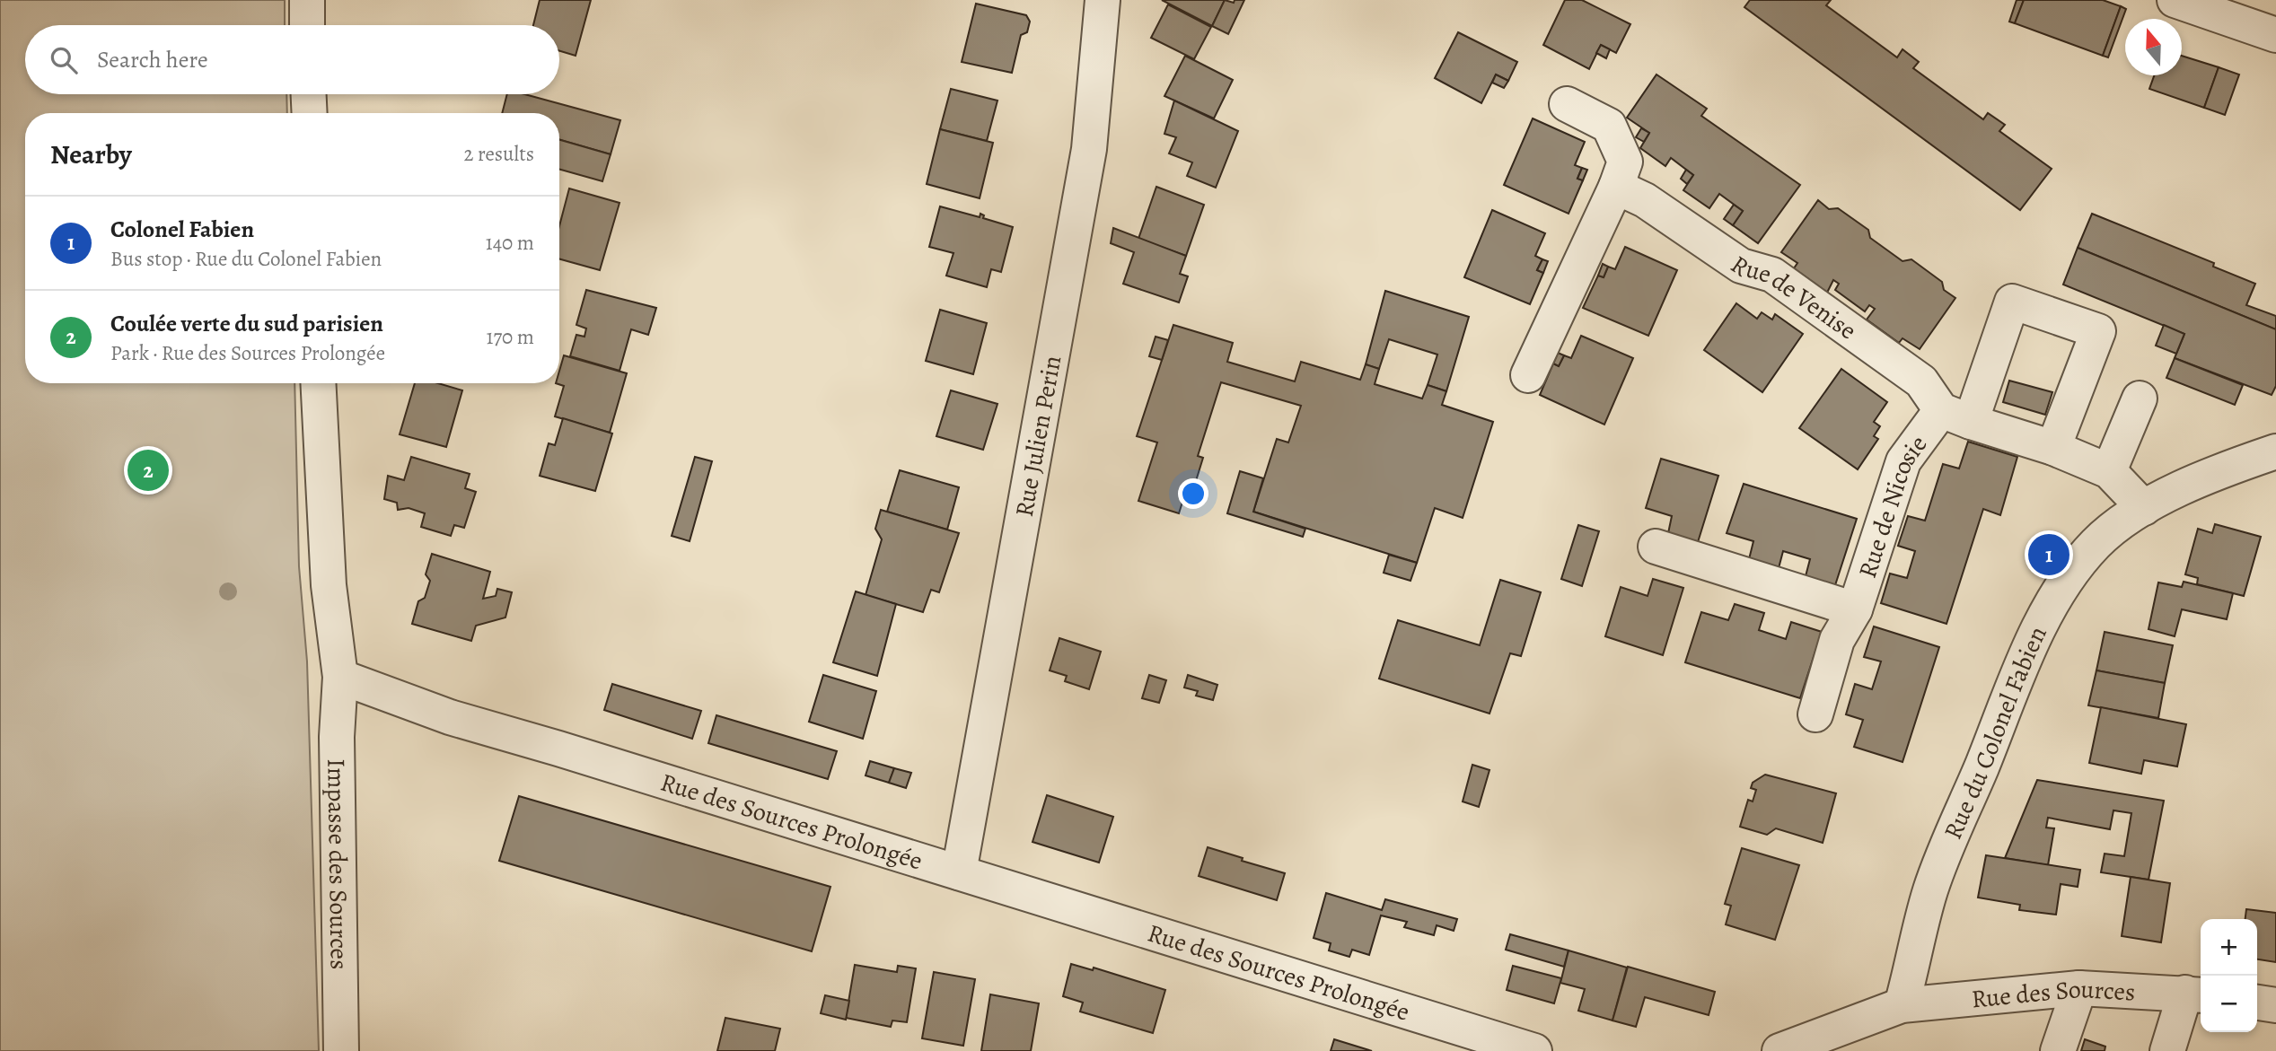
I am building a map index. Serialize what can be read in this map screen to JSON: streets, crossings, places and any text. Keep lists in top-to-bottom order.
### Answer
{
  "streets": {
    "street": [
      "Rue de Venise",
      "Rue Julien Perin",
      "Rue de Nicosie",
      "Rue du Colonel Fabien",
      "Rue des Sources Prolongée",
      "Impasse des Sources",
      "Rue des Sources"
    ]
  },
  "crossings": [
    ["Rue de Venise", "Rue de Nicosie"],
    ["Rue Julien Perin", "Rue des Sources Prolongée"],
    ["Rue du Colonel Fabien", "Rue des Sources"],
    ["Rue des Sources Prolongée", "Impasse des Sources"]
  ],
  "north": "top",
  "page": {
    "search": "Search here",
    "heading": ["Nearby", "2 results"],
    "list": [
      {
        "mark": "1",
        "name": "Colonel Fabien",
        "note": "Bus stop · Rue du Colonel Fabien",
        "value": "140 m"
      },
      {
        "mark": "2",
        "name": "Coulée verte du sud parisien",
        "note": "Park · Rue des Sources Prolongée",
        "value": "170 m"
      }
    ],
    "pins": ["2", "1"],
    "map_buttons": ["+", "−"]
  }
}
